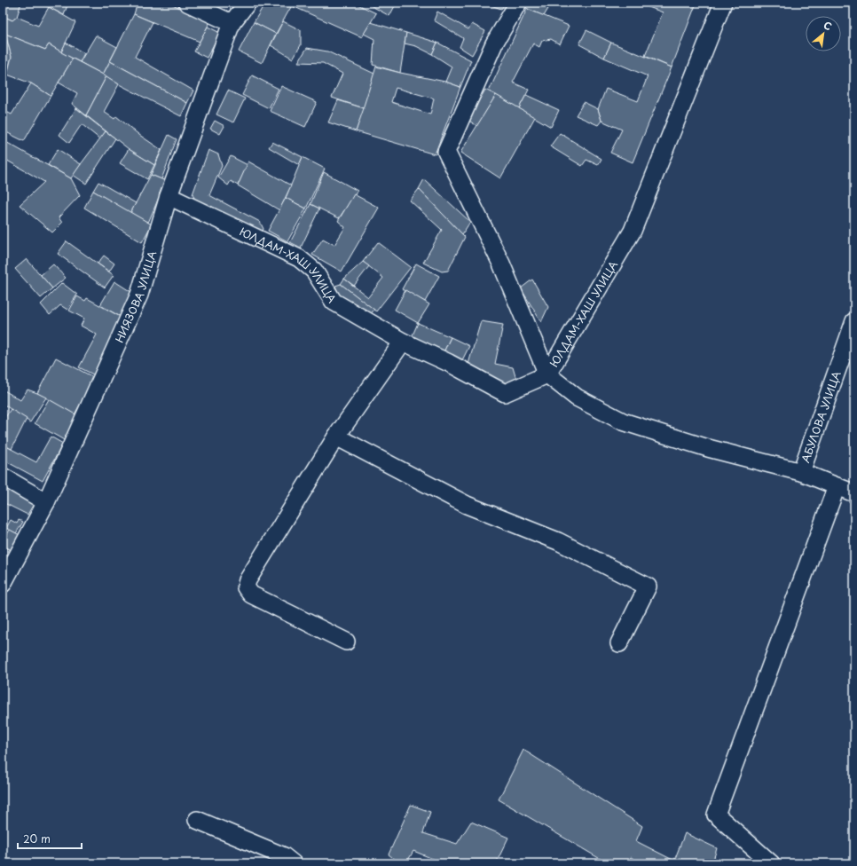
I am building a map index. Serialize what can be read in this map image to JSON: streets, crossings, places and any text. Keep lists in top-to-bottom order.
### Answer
{
  "streets": {
    "street": ["ЮЛДАМ-ХАШ УЛИЦА", "НИЯЗОВА УЛИЦА", "АБУЛОВА УЛИЦА"]
  },
  "crossings": [
    ["ЮЛДАМ-ХАШ УЛИЦА", "НИЯЗОВА УЛИЦА"]
  ],
  "scale_bar": "20 m",
  "north": "top right"
}
